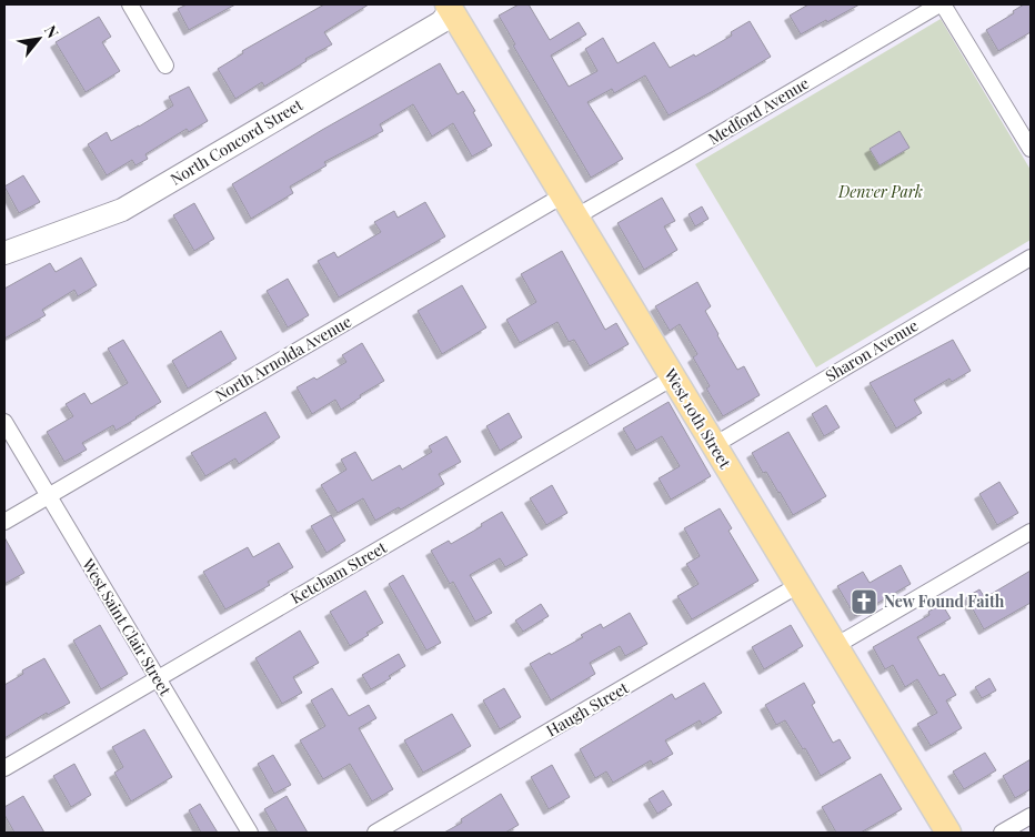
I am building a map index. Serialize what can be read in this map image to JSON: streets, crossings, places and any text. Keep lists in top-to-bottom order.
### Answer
{
  "streets": {
    "main road": ["North Concord Street", "West 10th Street"],
    "street": [
      "Medford Avenue",
      "Sharon Avenue",
      "North Arnolda Avenue",
      "Ketcham Street",
      "West Saint Clair Street",
      "Haugh Street"
    ]
  },
  "crossings": [
    ["Medford Avenue", "North Arnolda Avenue"],
    ["Medford Avenue", "West 10th Street"],
    ["North Concord Street", "West 10th Street"],
    ["Sharon Avenue", "West 10th Street"],
    ["North Arnolda Avenue", "West 10th Street"],
    ["North Arnolda Avenue", "West Saint Clair Street"],
    ["West 10th Street", "Ketcham Street"],
    ["West 10th Street", "Haugh Street"],
    ["Ketcham Street", "West Saint Clair Street"]
  ],
  "parks": ["Denver Park"],
  "places": {
    "church": ["New Found Faith"]
  },
  "north": "top right"
}
